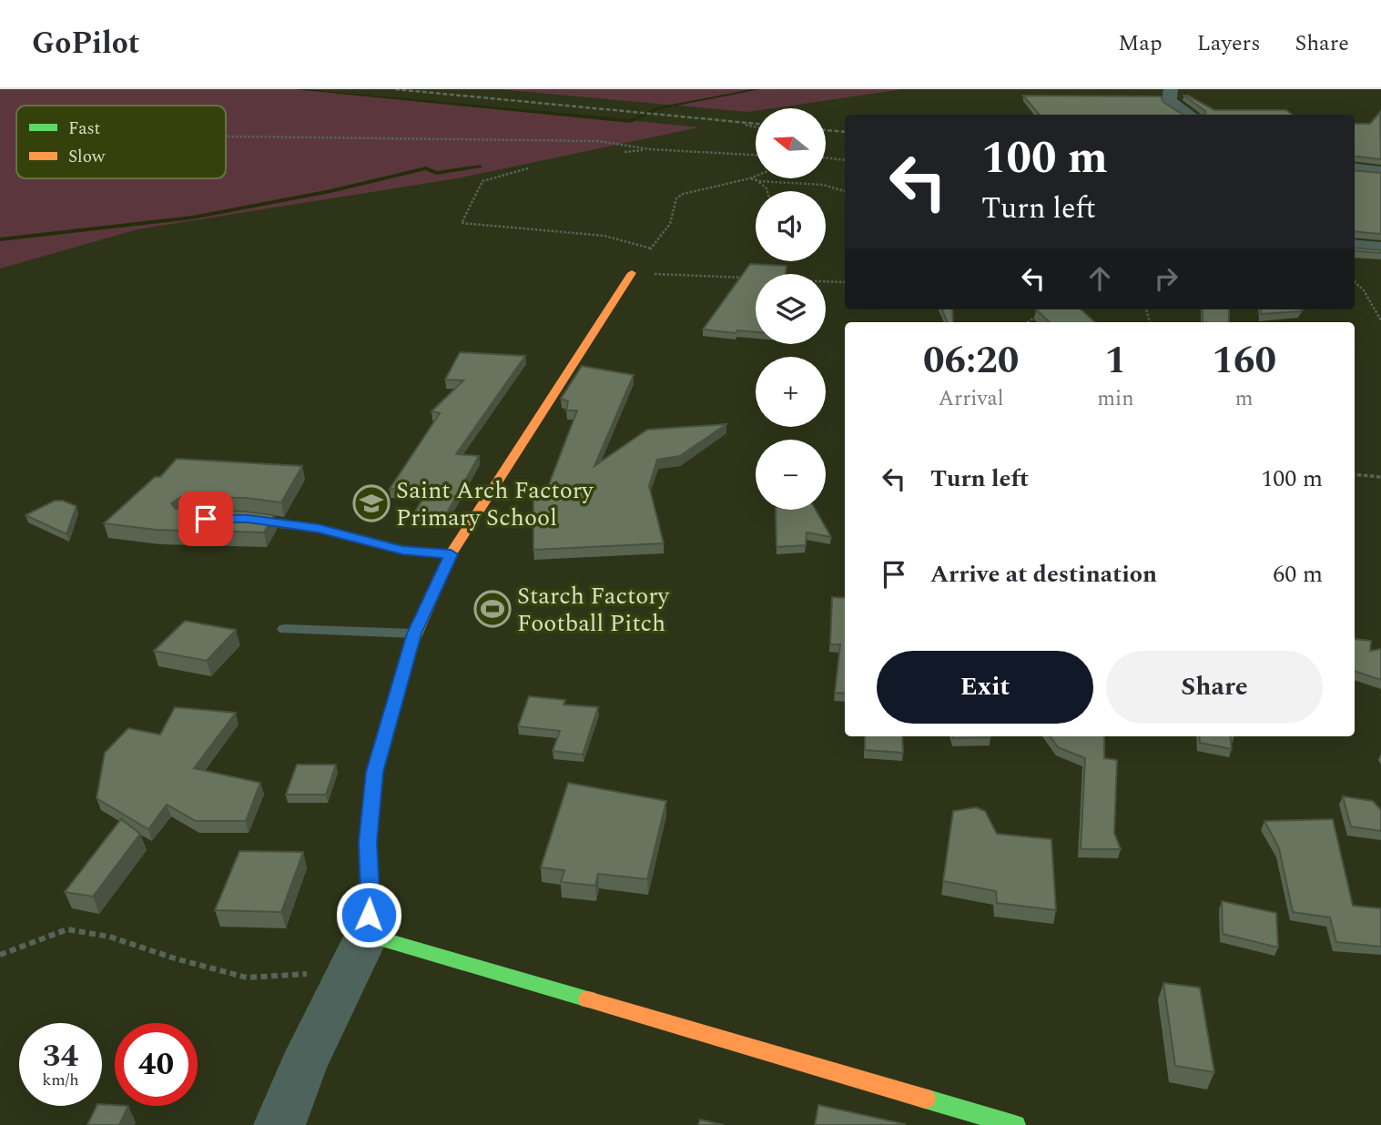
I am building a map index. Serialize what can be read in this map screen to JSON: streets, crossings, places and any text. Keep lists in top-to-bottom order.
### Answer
{
  "places": {
    "school or university": ["Saint Arch Factory Primary School"],
    "sports": ["Starch Factory Football Pitch"]
  },
  "legend": ["Fast", "Slow"],
  "north": "left",
  "page": {
    "header": "GoPilot",
    "nav": ["Map", "Layers", "Share"],
    "map_buttons": ["+", "−"],
    "turn": ["100 m", "Turn left"],
    "eta": [
      "06:20",
      "Arrival",
      "1",
      "min",
      "160",
      "m"
    ],
    "list": [
      {
        "name": "Turn left",
        "value": "100 m"
      },
      {
        "name": "Arrive at destination",
        "value": "60 m"
      }
    ],
    "buttons": ["Exit", "Share"],
    "speed": "34 km/h",
    "limit": "40"
  }
}
